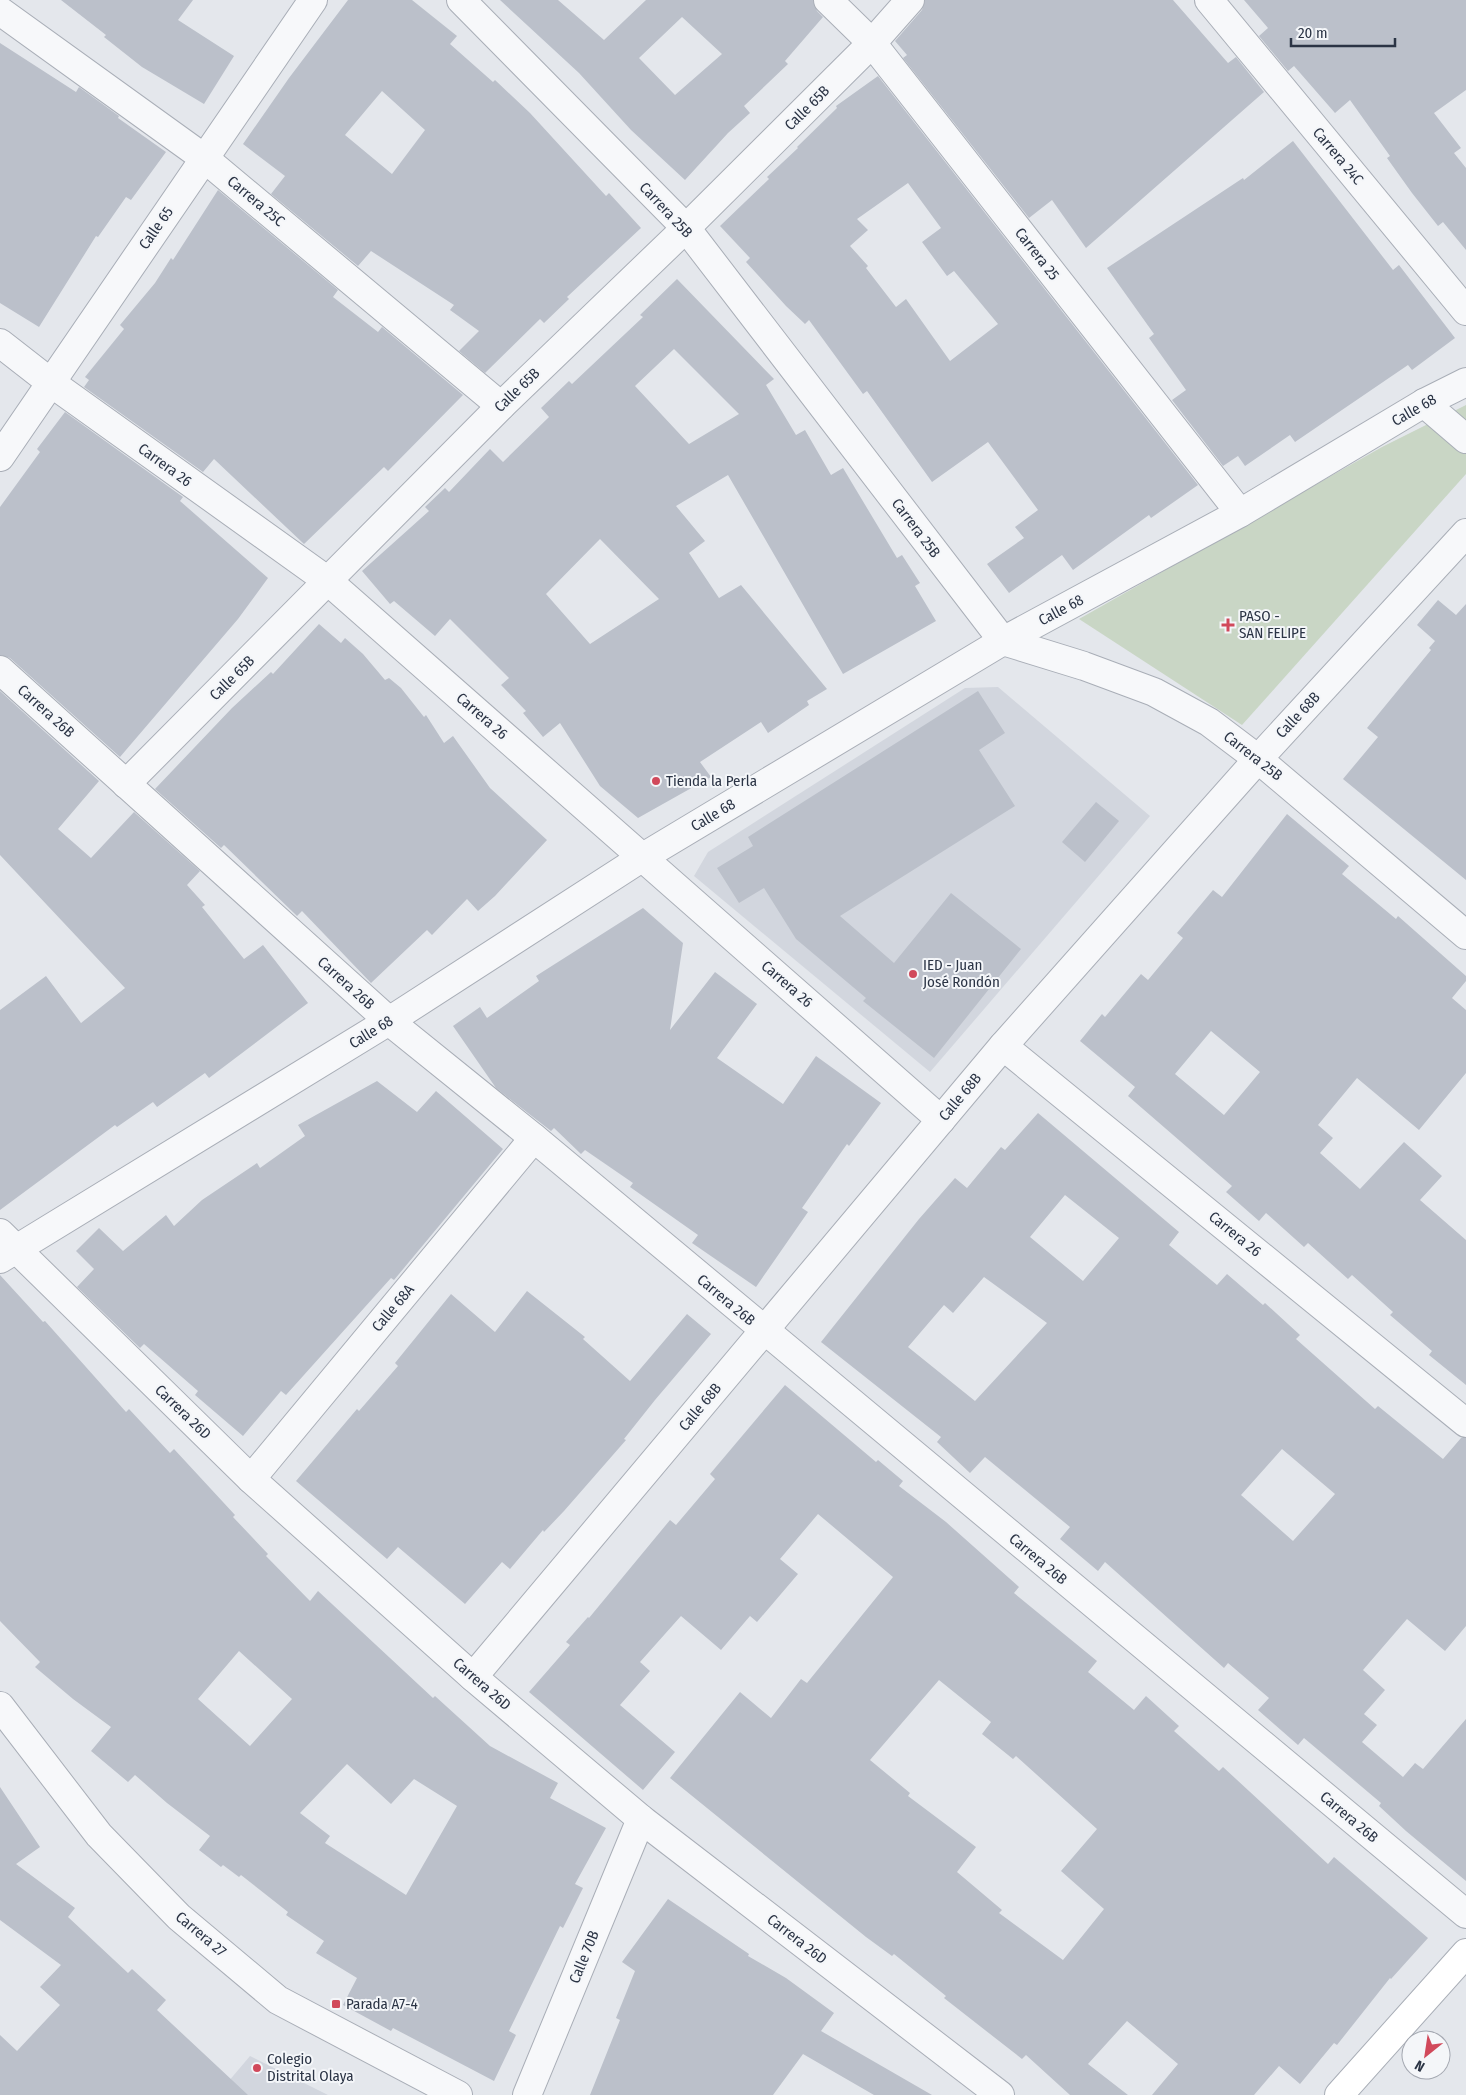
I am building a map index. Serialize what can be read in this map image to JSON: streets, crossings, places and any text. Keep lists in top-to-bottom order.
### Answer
{
  "streets": {
    "street": [
      "Calle 65B",
      "Carrera 24C",
      "Carrera 25C",
      "Carrera 25B",
      "Calle 65",
      "Carrera 25",
      "Calle 68",
      "Carrera 26",
      "Carrera 26B",
      "Calle 68B",
      "Calle 68A",
      "Carrera 26D",
      "Carrera 27",
      "Calle 70B"
    ]
  },
  "crossings": [
    ["Calle 65B", "Carrera 25C"],
    ["Calle 65B", "Carrera 25B"],
    ["Calle 65B", "Carrera 25"],
    ["Calle 65B", "Carrera 26"],
    ["Calle 65B", "Carrera 26B"],
    ["Carrera 25C", "Calle 65"],
    ["Carrera 25B", "Calle 68"],
    ["Carrera 25B", "Calle 68B"],
    ["Calle 65", "Carrera 26"],
    ["Carrera 25", "Calle 68"],
    ["Calle 68", "Carrera 26"],
    ["Calle 68", "Carrera 26B"],
    ["Calle 68", "Carrera 26D"],
    ["Carrera 26", "Calle 68B"],
    ["Carrera 26B", "Calle 68B"],
    ["Carrera 26B", "Calle 68A"],
    ["Calle 68B", "Carrera 26D"],
    ["Calle 68A", "Carrera 26D"],
    ["Carrera 26D", "Calle 70B"]
  ],
  "places": {
    "health": ["PASO - SAN FELIPE"],
    "other": ["Tienda la Perla", "IED - Juan José Rondón", "Colegio Distrital Olaya"],
    "transit": ["Parada A7-4"]
  },
  "scale_bar": "20 m",
  "north": "bottom left"
}
